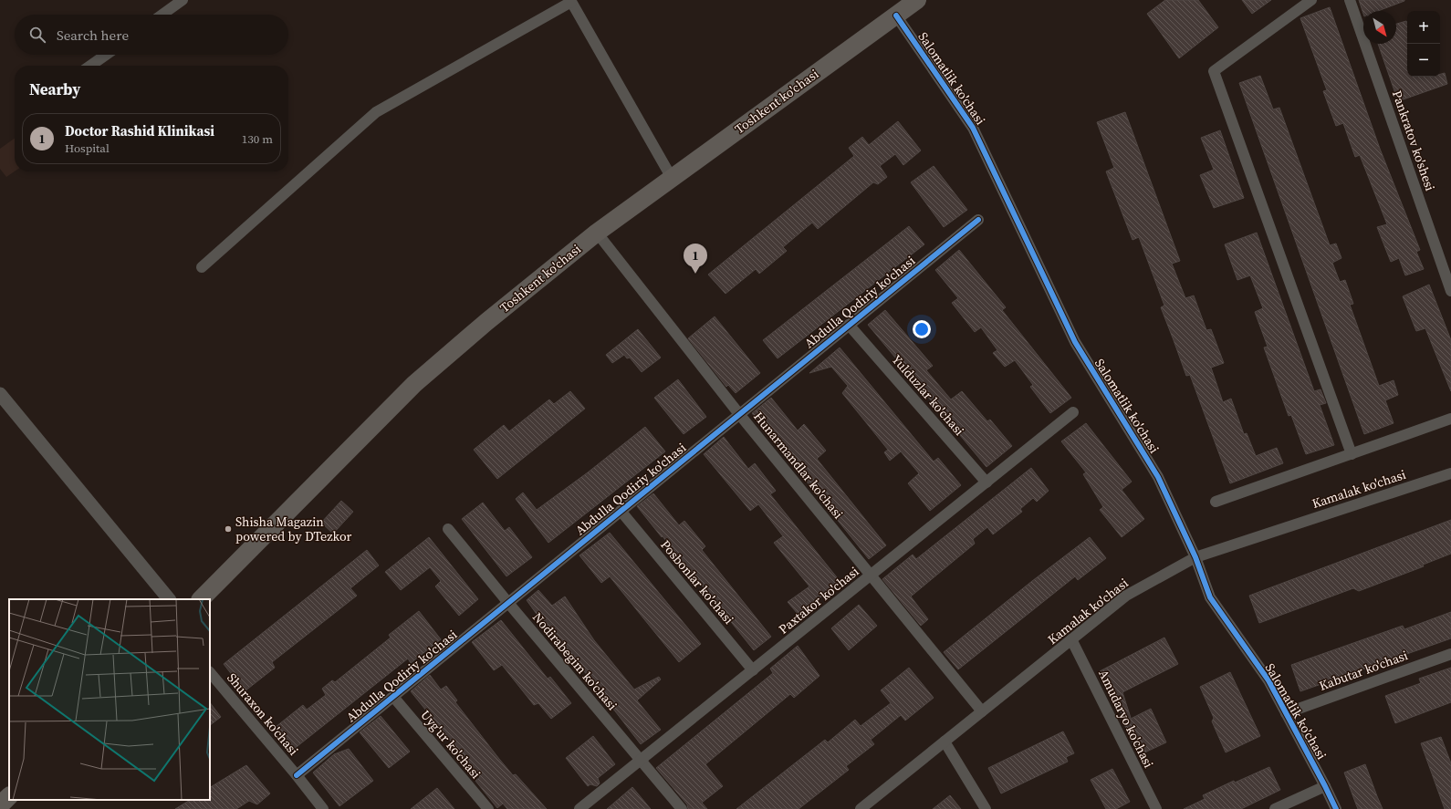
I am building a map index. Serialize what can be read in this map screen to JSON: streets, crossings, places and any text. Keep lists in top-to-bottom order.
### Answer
{
  "streets": {
    "highway": ["Toshkent ko'chasi"],
    "street": [
      "Salomatlik ko'chasi",
      "Pankratov ko'shesi",
      "Abdulla Qodiriy ko'chasi",
      "Yulduzlar ko'chasi",
      "Hunarmandlar ko'chasi",
      "Kamalak ko'chasi",
      "Posbonlar ko'chasi",
      "Paxtakor ko'chasi",
      "Nodirabegim ko'chasi",
      "Kabutar ko'chasi",
      "Shuraxon ko'chasi",
      "Amudaryo ko'chasi",
      "Uyg'ur ko'chasi"
    ]
  },
  "crossings": [
    ["Salomatlik ko'chasi", "Toshkent ko'chasi"],
    ["Salomatlik ko'chasi", "Kamalak ko'chasi"],
    ["Salomatlik ko'chasi", "Kabutar ko'chasi"],
    ["Toshkent ko'chasi", "Hunarmandlar ko'chasi"],
    ["Abdulla Qodiriy ko'chasi", "Yulduzlar ko'chasi"],
    ["Abdulla Qodiriy ko'chasi", "Hunarmandlar ko'chasi"],
    ["Abdulla Qodiriy ko'chasi", "Posbonlar ko'chasi"],
    ["Abdulla Qodiriy ko'chasi", "Nodirabegim ko'chasi"],
    ["Abdulla Qodiriy ko'chasi", "Shuraxon ko'chasi"],
    ["Abdulla Qodiriy ko'chasi", "Uyg'ur ko'chasi"],
    ["Yulduzlar ko'chasi", "Paxtakor ko'chasi"],
    ["Hunarmandlar ko'chasi", "Kamalak ko'chasi"],
    ["Hunarmandlar ko'chasi", "Paxtakor ko'chasi"],
    ["Kamalak ko'chasi", "Amudaryo ko'chasi"],
    ["Posbonlar ko'chasi", "Paxtakor ko'chasi"],
    ["Paxtakor ko'chasi", "Nodirabegim ko'chasi"]
  ],
  "places": ["Shisha Magazin powered by DTezkor"],
  "north": "bottom right",
  "page": {
    "map_buttons": ["+", "−"],
    "search": "Search here",
    "heading": "Nearby",
    "list": [
      {
        "mark": "1",
        "name": "Doctor Rashid Klinikasi",
        "note": "Hospital",
        "value": "130 m"
      }
    ],
    "pins": "1"
  }
}
